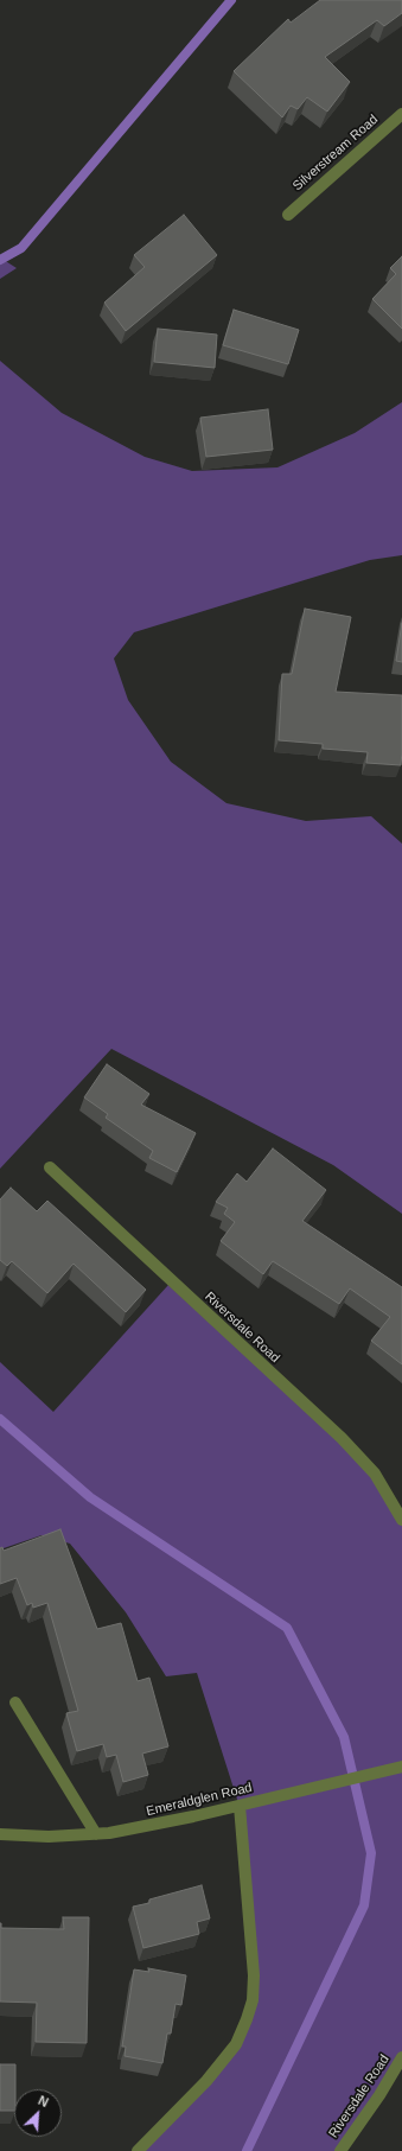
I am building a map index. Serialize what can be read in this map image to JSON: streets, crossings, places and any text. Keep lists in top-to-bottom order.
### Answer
{
  "streets": {
    "street": ["Silverstream Road", "Riversdale Road", "Emeraldglen Road"]
  },
  "north": "top right"
}
